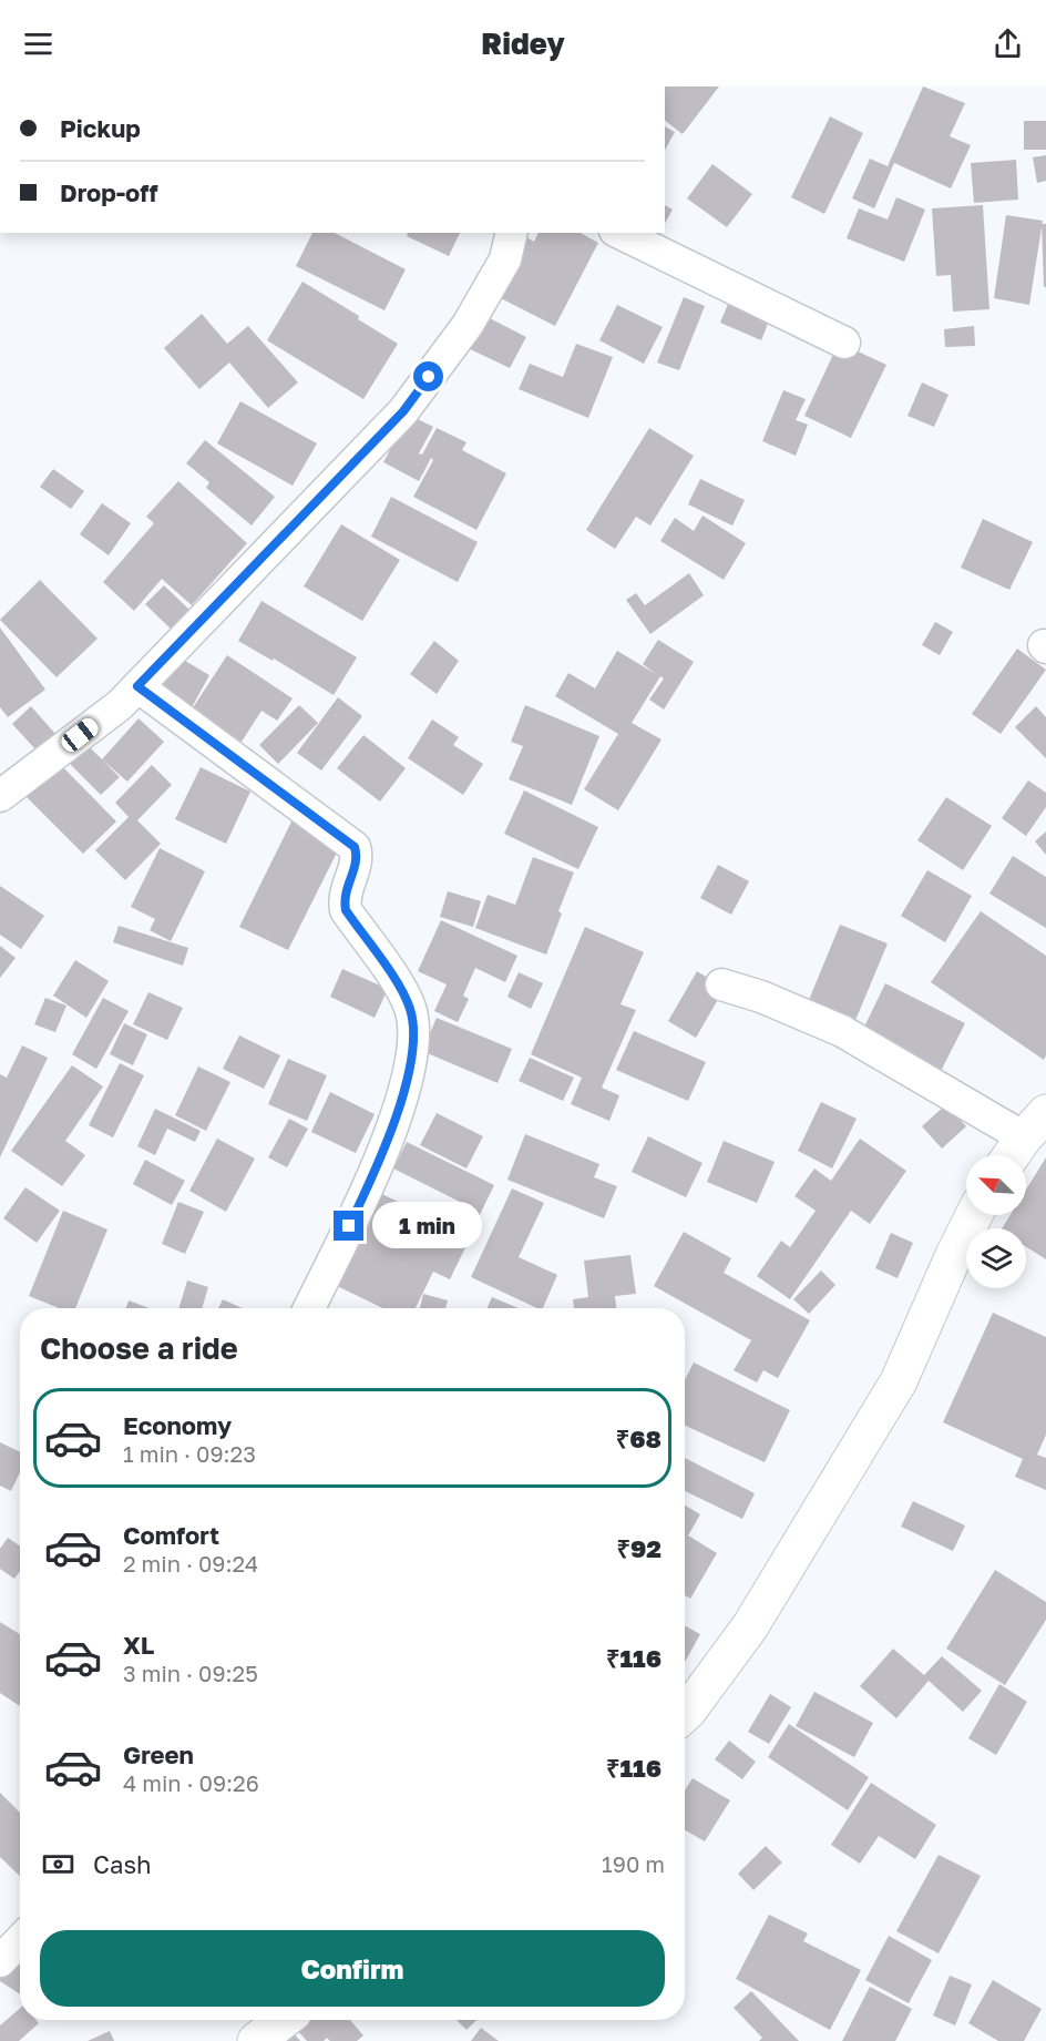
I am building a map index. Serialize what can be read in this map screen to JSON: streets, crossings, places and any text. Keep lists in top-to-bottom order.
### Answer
{
  "north": "top left",
  "page": {
    "header": "Ridey",
    "banner": ["Pickup", "Drop-off"],
    "bubble": "1 min",
    "heading": "Choose a ride",
    "list": [
      {
        "name": "Economy",
        "note": "1 min · 09:23",
        "value": "₹68"
      },
      {
        "name": "Comfort",
        "note": "2 min · 09:24",
        "value": "₹92"
      },
      {
        "name": "XL",
        "note": "3 min · 09:25",
        "value": "₹116"
      },
      {
        "name": "Green",
        "note": "4 min · 09:26",
        "value": "₹116"
      }
    ],
    "pay": ["Cash", "190 m"],
    "buttons": "Confirm"
  }
}
